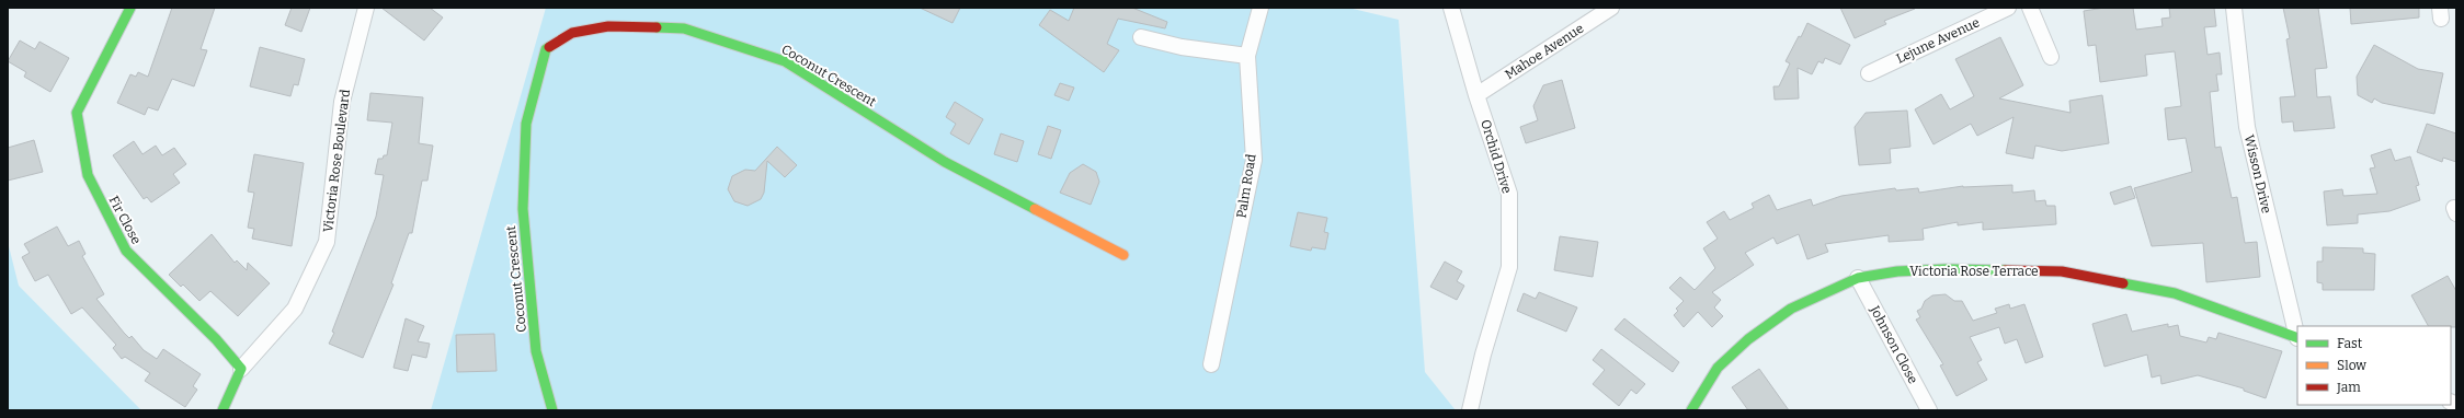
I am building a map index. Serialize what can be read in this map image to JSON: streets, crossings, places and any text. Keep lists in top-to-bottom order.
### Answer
{
  "streets": {
    "street": [
      "Lejune Avenue",
      "Mahoe Avenue",
      "Coconut Crescent",
      "Orchid Drive",
      "Victoria Rose Boulevard",
      "Wisson Drive",
      "Palm Road",
      "Fir Close",
      "Victoria Rose Terrace",
      "Johnson Close"
    ]
  },
  "crossings": [
    ["Mahoe Avenue", "Orchid Drive"],
    ["Victoria Rose Boulevard", "Fir Close"],
    ["Wisson Drive", "Victoria Rose Terrace"],
    ["Victoria Rose Terrace", "Johnson Close"]
  ],
  "legend": ["Fast", "Slow", "Jam"]
}
